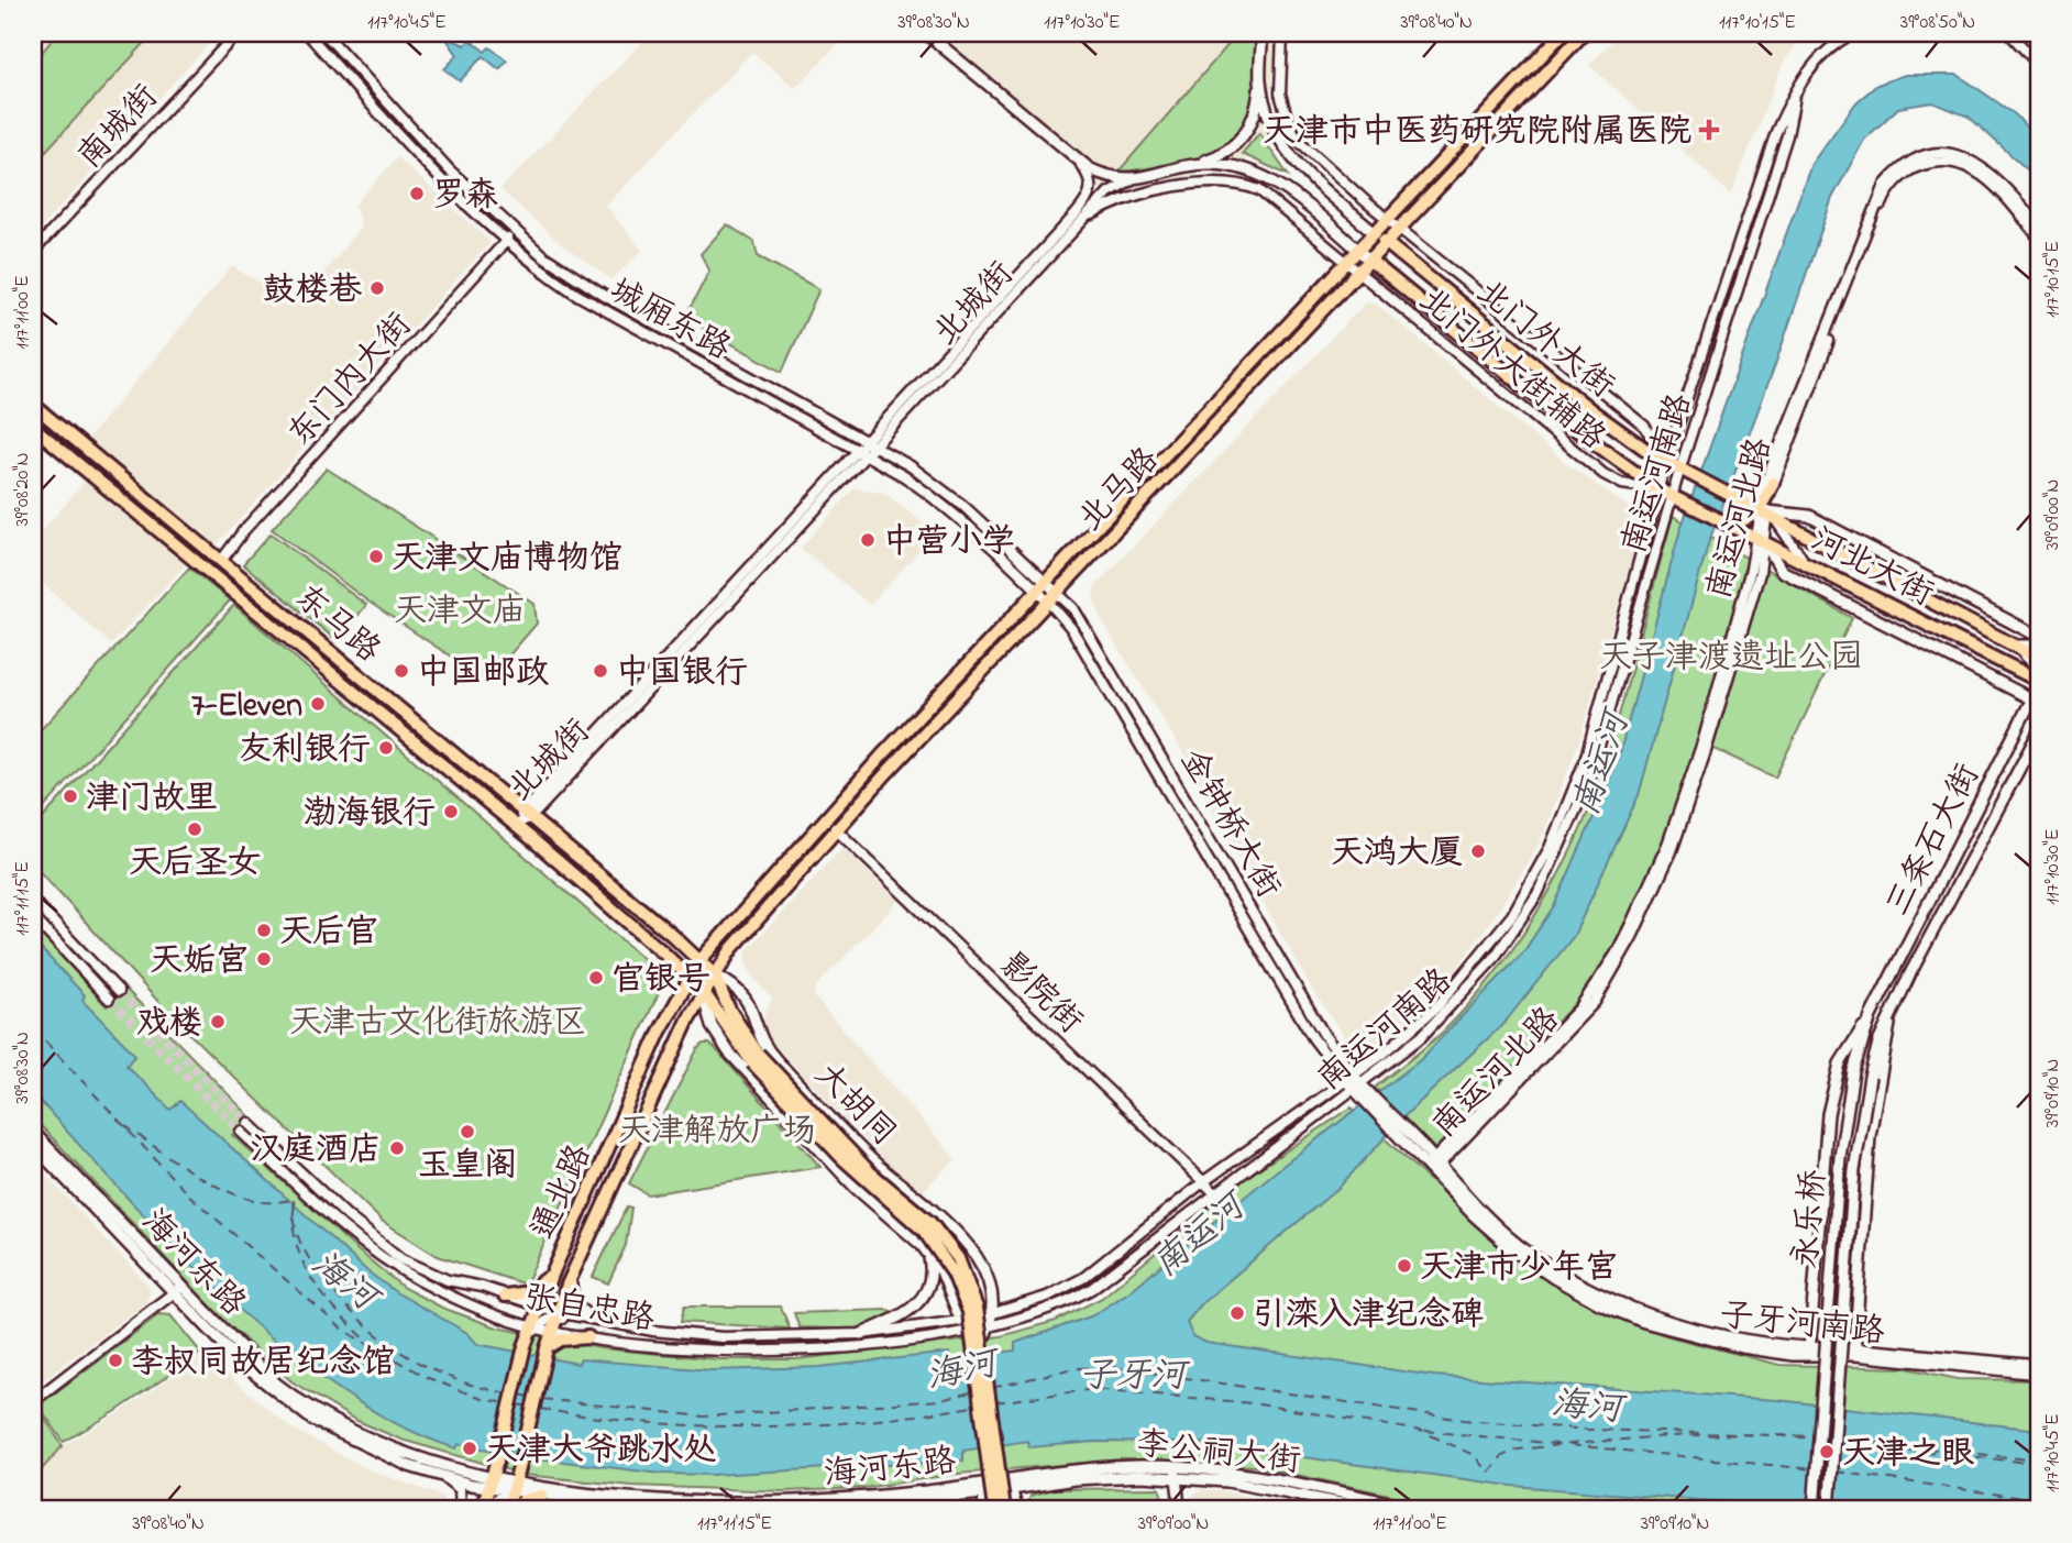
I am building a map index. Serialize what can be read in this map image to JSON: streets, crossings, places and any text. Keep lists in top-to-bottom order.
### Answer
{
  "streets": {
    "main road": [
      "北门外大街",
      "北马路",
      "河北大街",
      "东马路",
      "三条石大街",
      "大胡同",
      "通北路",
      "永乐桥",
      "海河东路",
      "子牙河南路",
      "李公祠大街"
    ],
    "street": [
      "南城街",
      "北城街",
      "城厢东路",
      "北门外大街辅路",
      "东门内大街",
      "南运河南路",
      "南运河北路",
      "金钟桥大街",
      "影院街",
      "张自忠路"
    ]
  },
  "crossings": [
    ["北城街", "城厢东路"],
    ["北城街", "北门外大街辅路"],
    ["北城街", "东马路"],
    ["城厢东路", "东门内大街"],
    ["城厢东路", "北马路"],
    ["城厢东路", "金钟桥大街"],
    ["北门外大街", "北门外大街辅路"],
    ["北门外大街", "南运河南路"],
    ["北门外大街", "北马路"],
    ["北门外大街", "河北大街"],
    ["北门外大街辅路", "南运河南路"],
    ["北门外大街辅路", "北马路"],
    ["东门内大街", "东马路"],
    ["南运河南路", "河北大街"],
    ["南运河南路", "金钟桥大街"],
    ["南运河南路", "影院街"],
    ["南运河南路", "大胡同"],
    ["南运河南路", "张自忠路"],
    ["南运河南路", "子牙河南路"],
    ["北马路", "东马路"],
    ["北马路", "金钟桥大街"],
    ["北马路", "影院街"],
    ["北马路", "大胡同"],
    ["北马路", "通北路"],
    ["南运河北路", "河北大街"],
    ["南运河北路", "子牙河南路"],
    ["东马路", "大胡同"],
    ["东马路", "通北路"],
    ["金钟桥大街", "子牙河南路"],
    ["三条石大街", "永乐桥"],
    ["三条石大街", "子牙河南路"],
    ["大胡同", "通北路"],
    ["大胡同", "张自忠路"],
    ["通北路", "海河东路"],
    ["通北路", "张自忠路"],
    ["海河东路", "李公祠大街"]
  ],
  "water": ["南运河", "海河", "子牙河"],
  "parks": [
    "天津文庙",
    "天子津渡遗址公园",
    "天津古文化街旅游区",
    "天津解放广场"
  ],
  "places": {
    "health": ["天津市中医药研究院附属医院"],
    "other": [
      "罗森",
      "鼓楼巷",
      "中营小学",
      "天津文庙博物馆",
      "中国邮政",
      "中国银行",
      "7-Eleven",
      "友利银行",
      "津门故里",
      "渤海银行",
      "天后圣女",
      "天鸿大厦",
      "天后官",
      "天姤宮",
      "官银号",
      "戏楼",
      "玉皇阁",
      "汉庭酒店",
      "天津市少年宫",
      "引滦入津纪念碑",
      "李叔同故居纪念馆",
      "天津大爷跳水处",
      "天津之眼"
    ]
  },
  "coordinates": [
    "117°10'45\"E",
    "39°08'30\"N",
    "117°10'30\"E",
    "39°08'40\"N",
    "117°10'15\"E",
    "39°08'50\"N",
    "117°11'00\"E",
    "39°08'20\"N",
    "39°09'00\"N",
    "117°11'15\"E",
    "39°09'10\"N"
  ]
}
